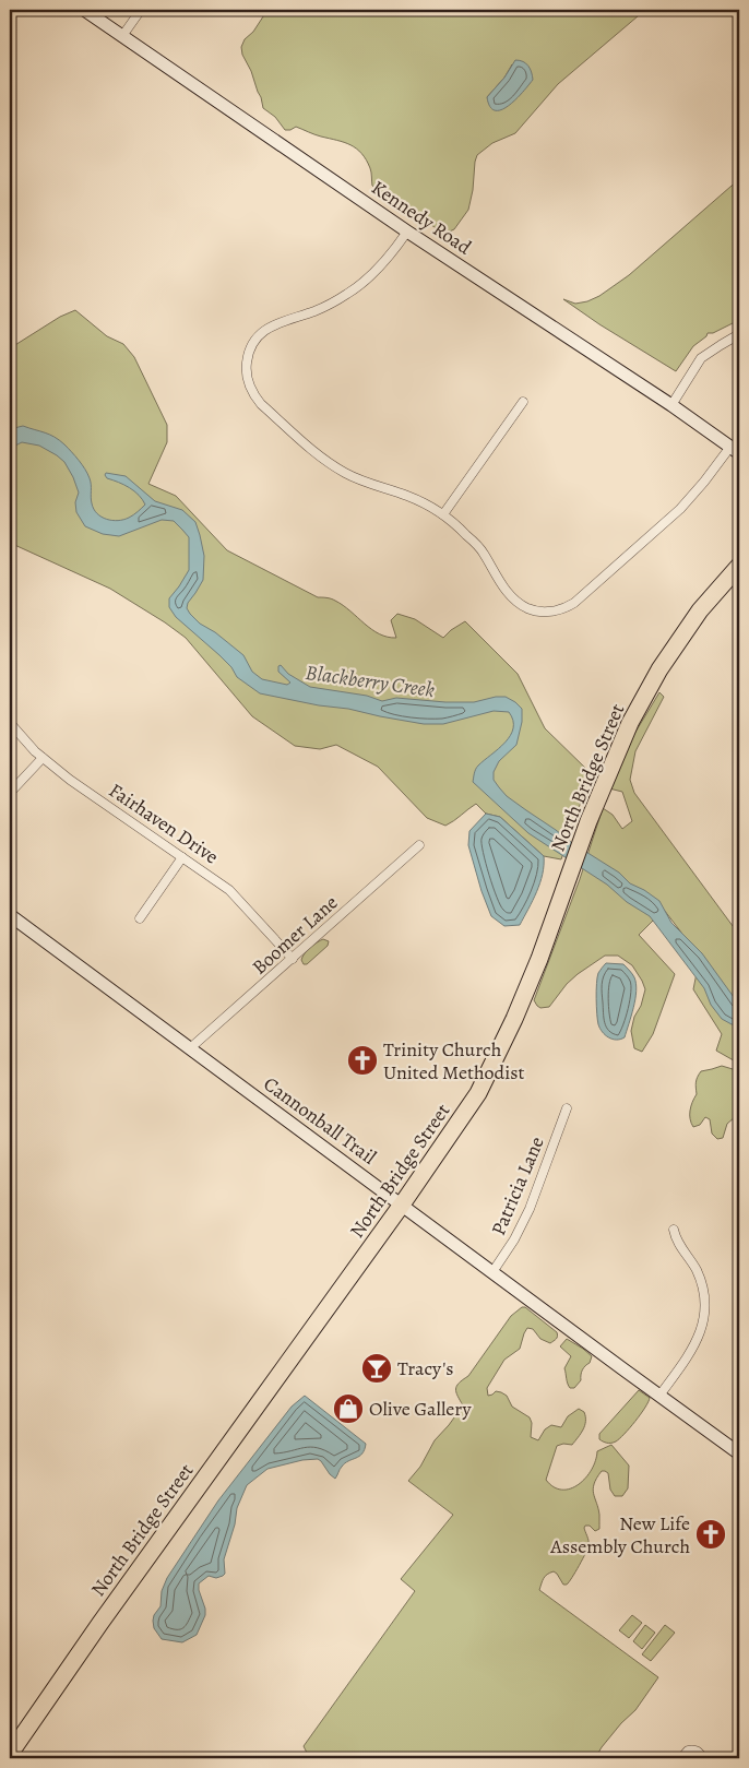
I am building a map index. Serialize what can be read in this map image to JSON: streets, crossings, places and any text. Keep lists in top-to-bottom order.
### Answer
{
  "streets": {
    "highway": ["North Bridge Street"],
    "main road": ["Kennedy Road", "Cannonball Trail"],
    "street": ["Fairhaven Drive", "Boomer Lane", "Patricia Lane"]
  },
  "crossings": [
    ["North Bridge Street", "Cannonball Trail"],
    ["Fairhaven Drive", "Boomer Lane"],
    ["Boomer Lane", "Cannonball Trail"],
    ["Cannonball Trail", "Patricia Lane"]
  ],
  "water": ["Blackberry Creek"],
  "places": {
    "church": ["Trinity Church United Methodist", "New Life Assembly Church"],
    "bar": ["Tracy's"],
    "shop": ["Olive Gallery"]
  }
}
